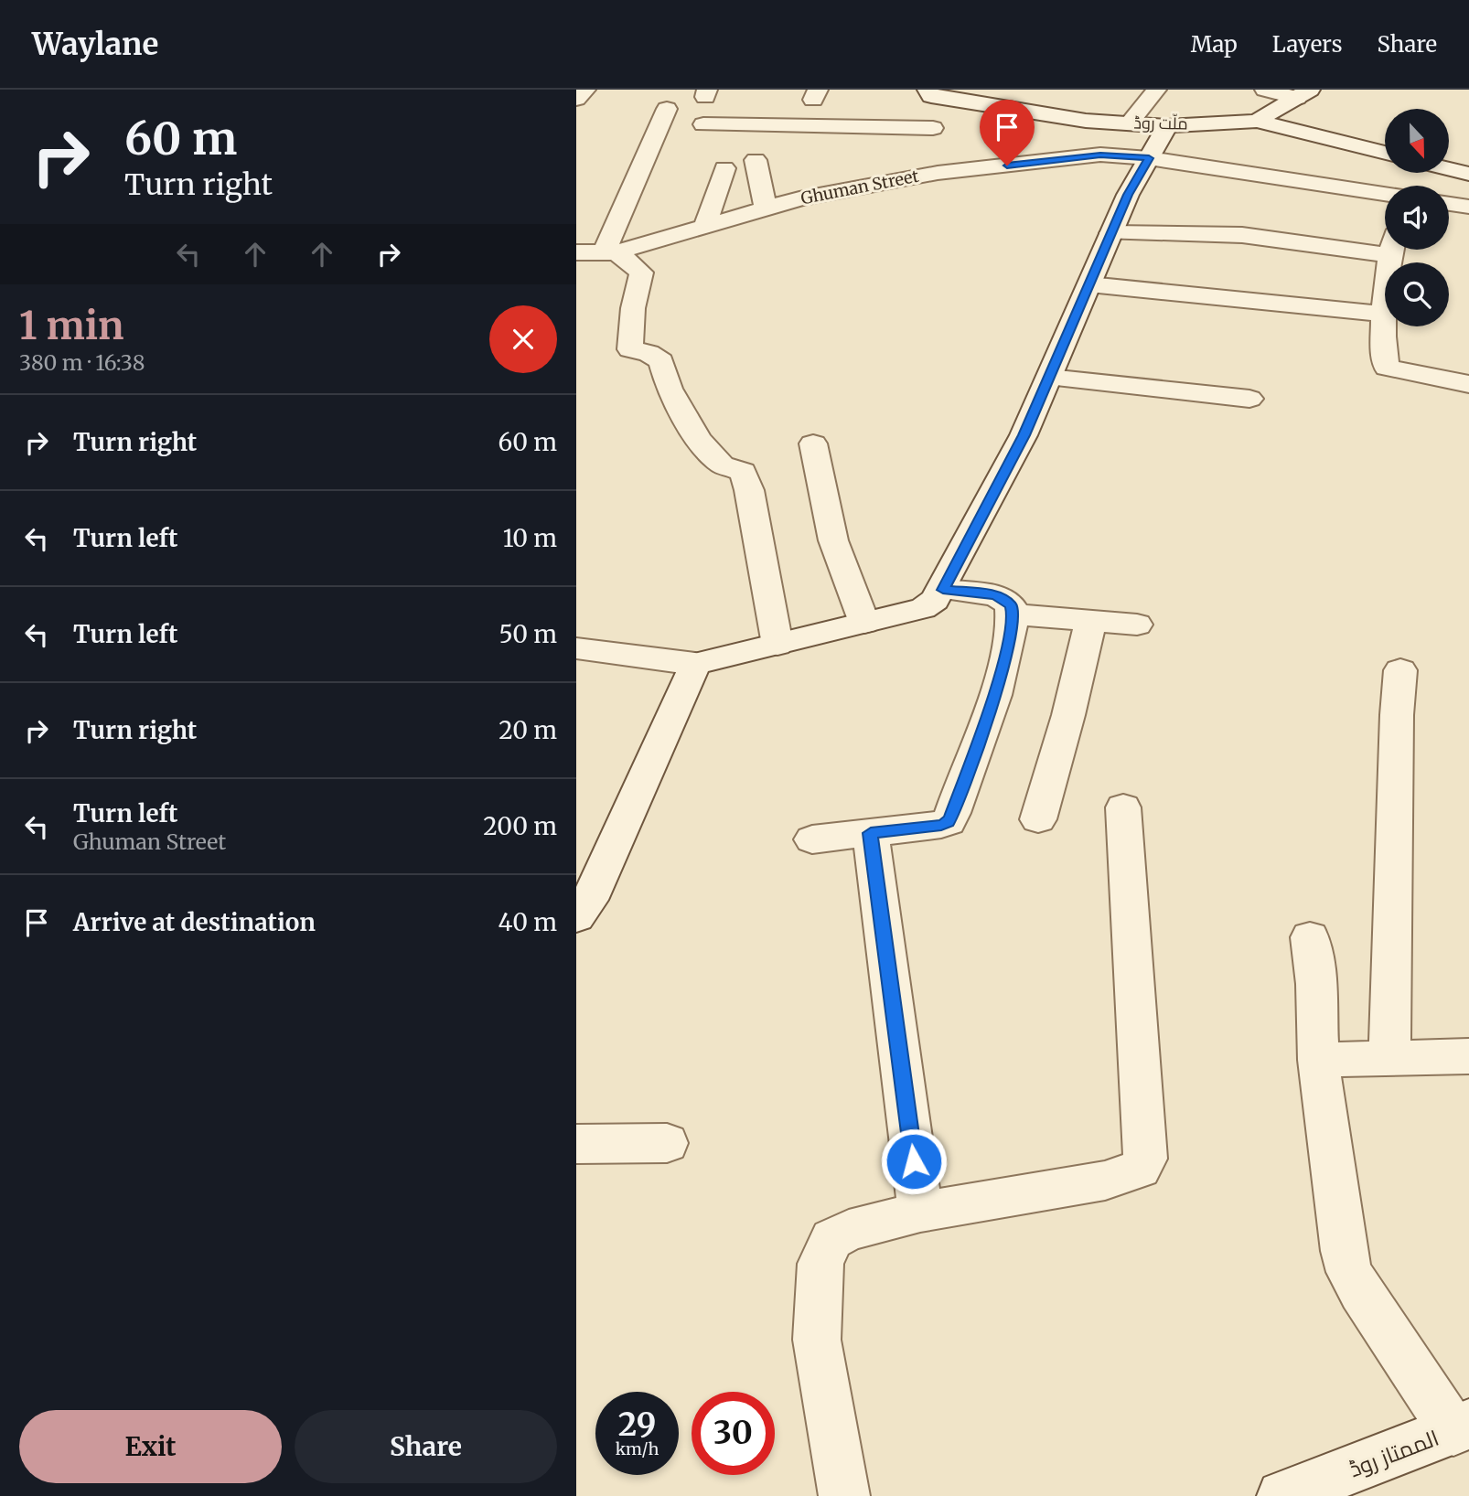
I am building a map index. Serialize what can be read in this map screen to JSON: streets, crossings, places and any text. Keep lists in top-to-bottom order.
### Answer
{
  "streets": {
    "street": ["ملّت روڈ", "Ghuman Street", "الممتاز روڈ"]
  },
  "north": "bottom",
  "page": {
    "header": "Waylane",
    "nav": ["Map", "Layers", "Share"],
    "turn": ["60 m", "Turn right"],
    "heading": ["1 min", "380 m · 16:38"],
    "list": [
      {
        "name": "Turn right",
        "value": "60 m"
      },
      {
        "name": "Turn left",
        "value": "10 m"
      },
      {
        "name": "Turn left",
        "value": "50 m"
      },
      {
        "name": "Turn right",
        "value": "20 m"
      },
      {
        "name": "Turn left",
        "note": "Ghuman Street",
        "value": "200 m"
      },
      {
        "name": "Arrive at destination",
        "value": "40 m"
      }
    ],
    "speed": "29 km/h",
    "limit": "30",
    "buttons": ["Exit", "Share"]
  }
}
